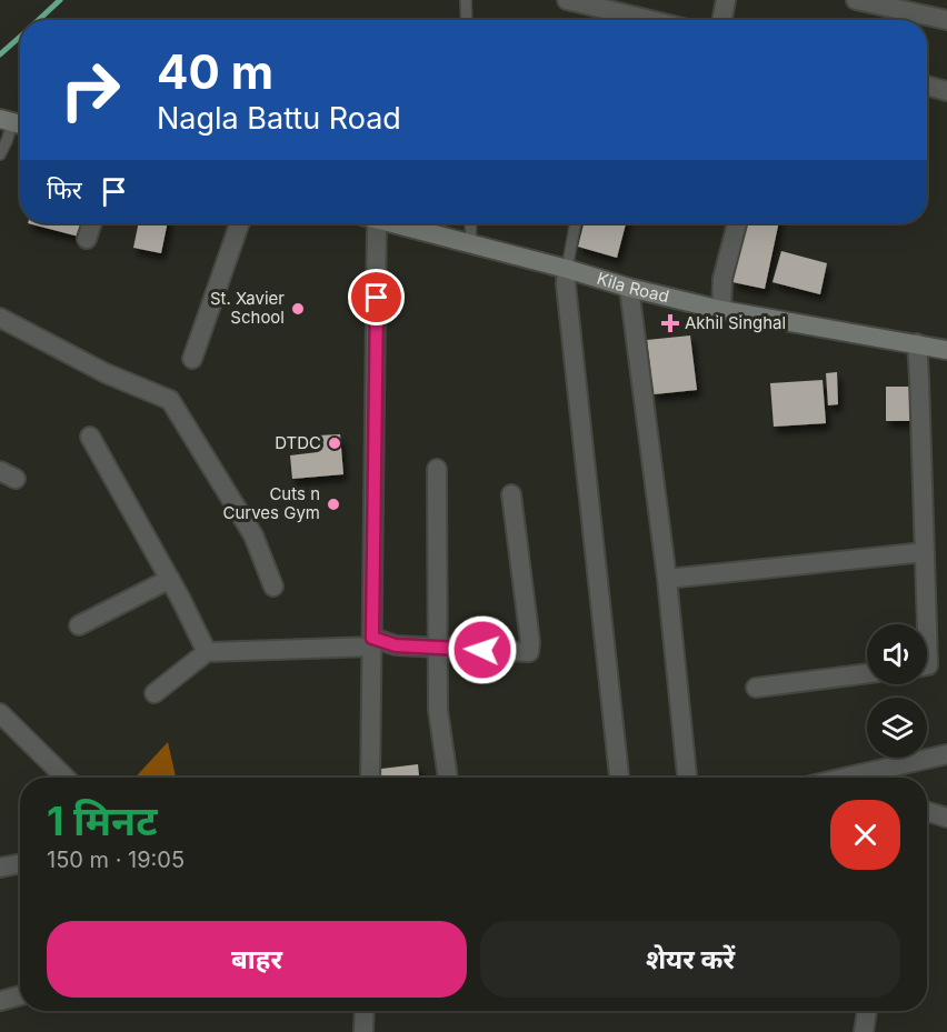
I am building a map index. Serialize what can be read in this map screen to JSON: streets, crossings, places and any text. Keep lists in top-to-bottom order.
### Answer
{
  "streets": {
    "main road": ["Kila Road"]
  },
  "places": {
    "other": ["St. Xavier School", "DTDC", "Cuts n Curves Gym"],
    "health": ["Akhil Singhal"]
  },
  "page": {
    "turn": ["40 m", "Nagla Battu Road"],
    "then": "फिर",
    "heading": ["1 मिनट", "150 m · 19:05"],
    "buttons": ["बाहर", "शेयर करें"]
  }
}
